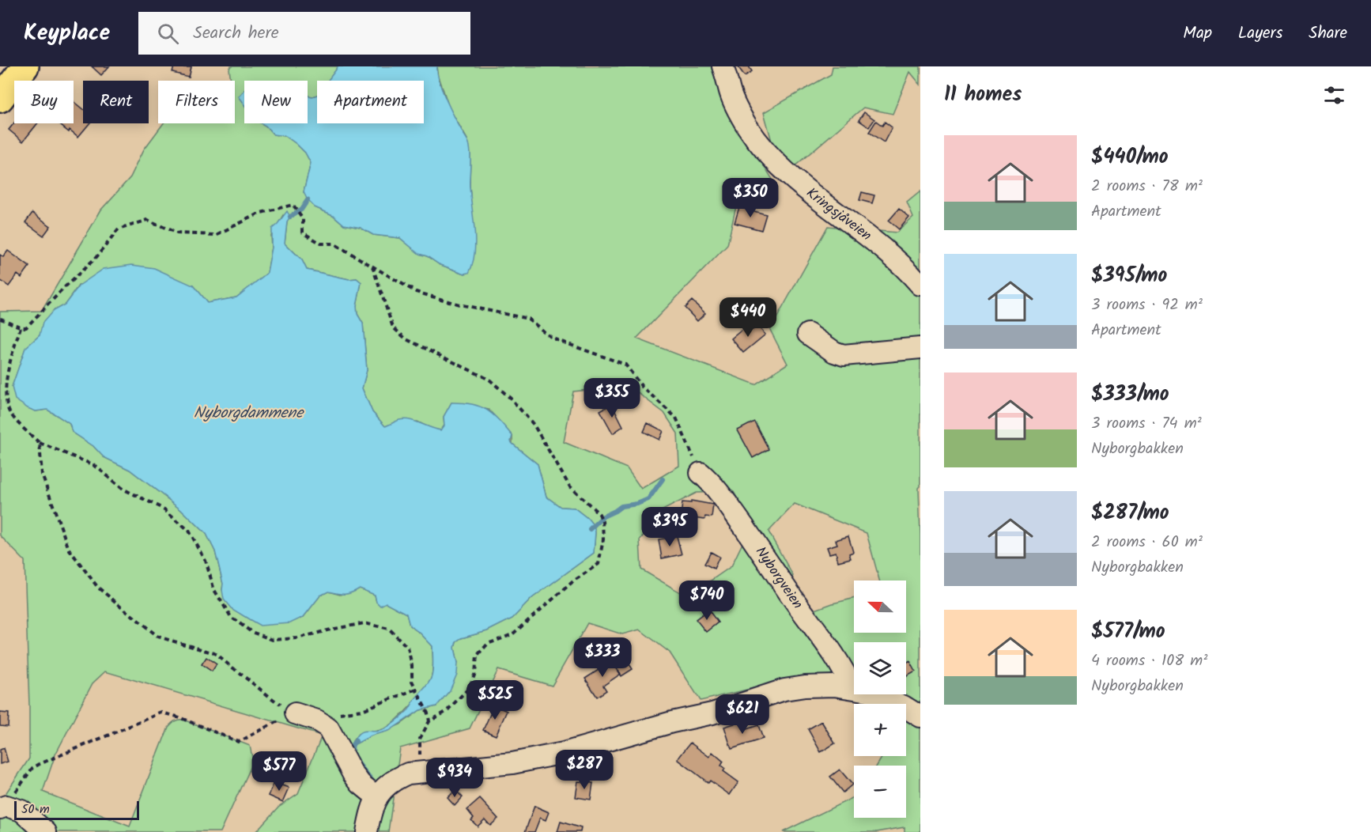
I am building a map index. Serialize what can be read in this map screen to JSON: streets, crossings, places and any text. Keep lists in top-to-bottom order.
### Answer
{
  "streets": {
    "street": ["Kringsjåveien", "Nyborgveien"]
  },
  "water": ["Nyborgdammene"],
  "scale_bar": "50 m",
  "north": "left",
  "page": {
    "header": "Keyplace",
    "search": "Search here",
    "nav": ["Map", "Layers", "Share"],
    "heading": "11 homes",
    "chip": [
      "Buy",
      "Rent",
      "Filters",
      "New",
      "Apartment"
    ],
    "list": [
      {
        "name": "$440/mo",
        "note": "2 rooms · 78 m² · Apartment"
      },
      {
        "name": "$395/mo",
        "note": "3 rooms · 92 m² · Apartment"
      },
      {
        "name": "$333/mo",
        "note": "3 rooms · 74 m² · Nyborgbakken"
      },
      {
        "name": "$287/mo",
        "note": "2 rooms · 60 m² · Nyborgbakken"
      },
      {
        "name": "$577/mo",
        "note": "4 rooms · 108 m² · Nyborgbakken"
      }
    ],
    "price": [
      "$350",
      "$440",
      "$355",
      "$395",
      "$740",
      "$333",
      "$525",
      "$621",
      "$287",
      "$577",
      "$934"
    ],
    "map_buttons": ["+", "−"],
    "scale": "50 m"
  }
}
